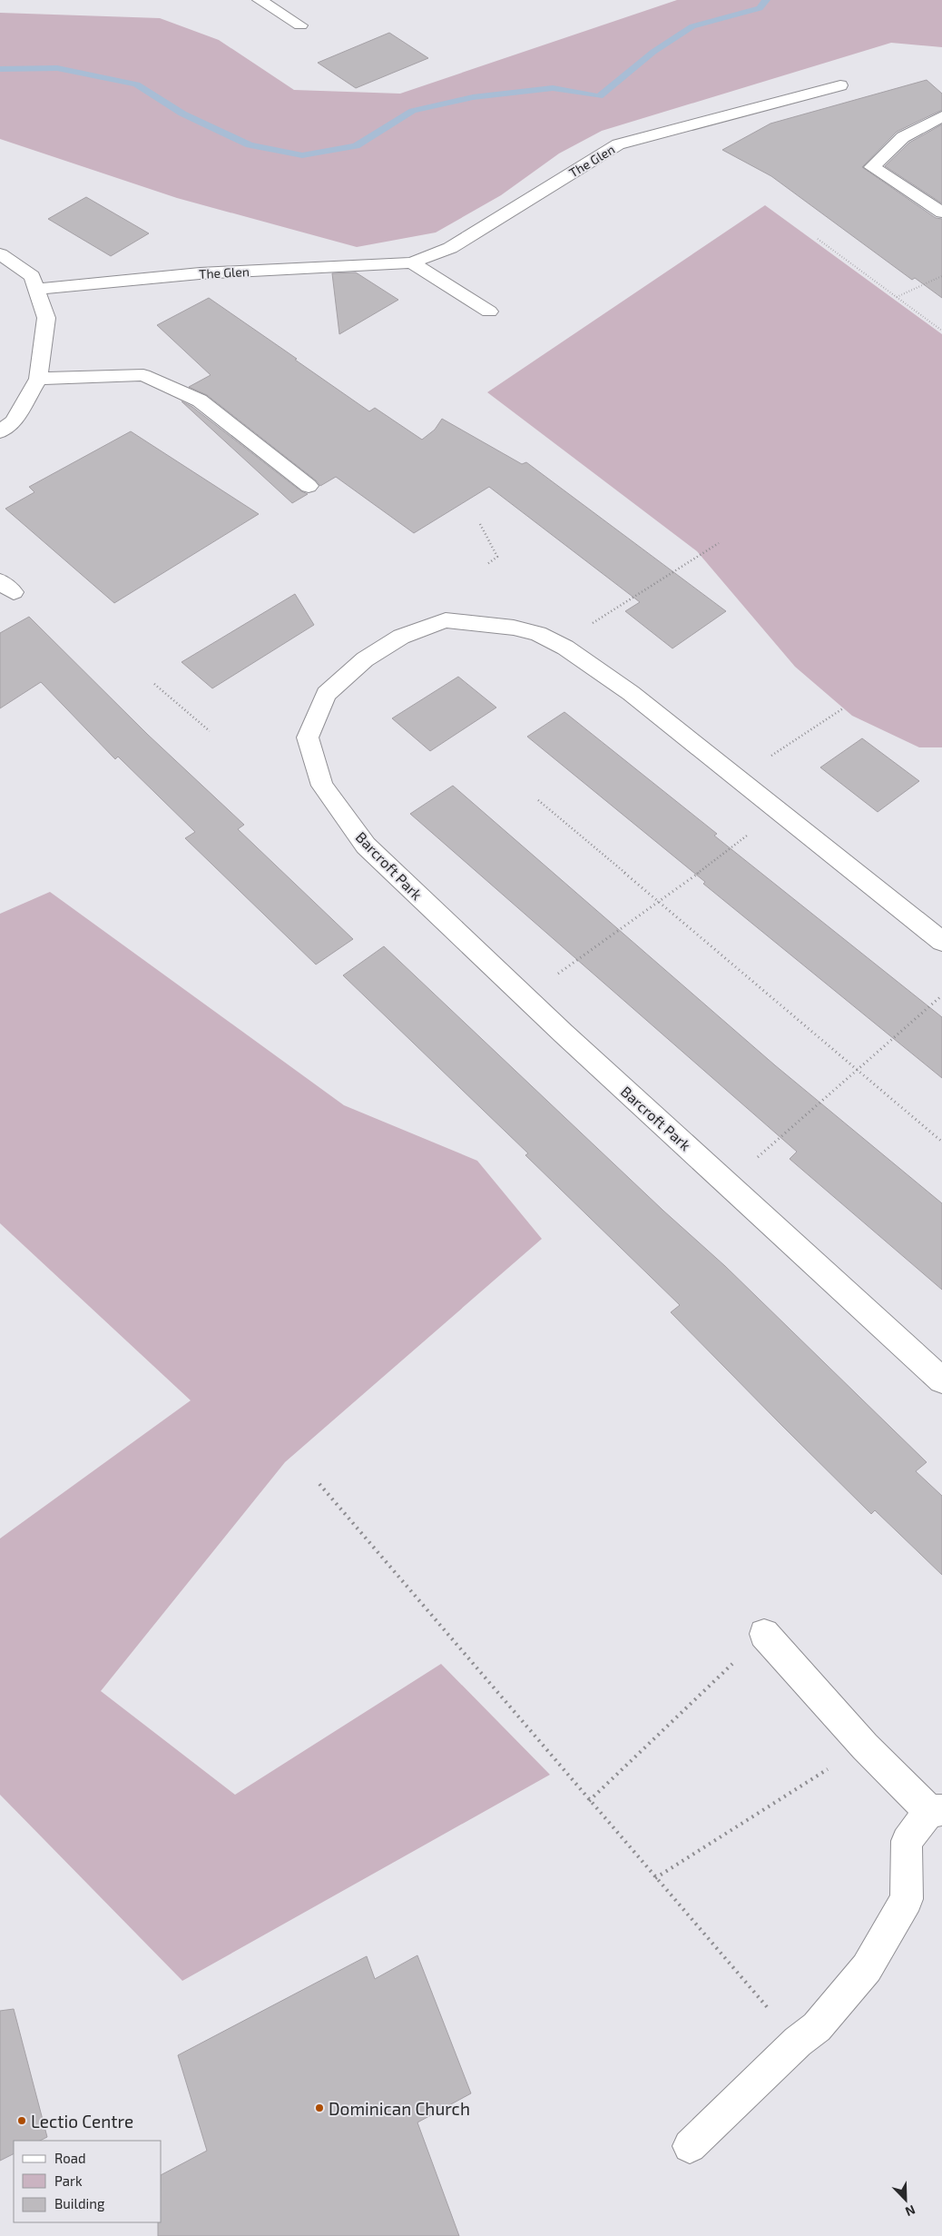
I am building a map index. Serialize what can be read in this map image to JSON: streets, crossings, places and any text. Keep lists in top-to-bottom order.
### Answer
{
  "streets": {
    "street": ["The Glen", "Barcroft Park"]
  },
  "places": ["Dominican Church", "Lectio Centre"],
  "legend": ["Road", "Park", "Building"],
  "north": "bottom right"
}
